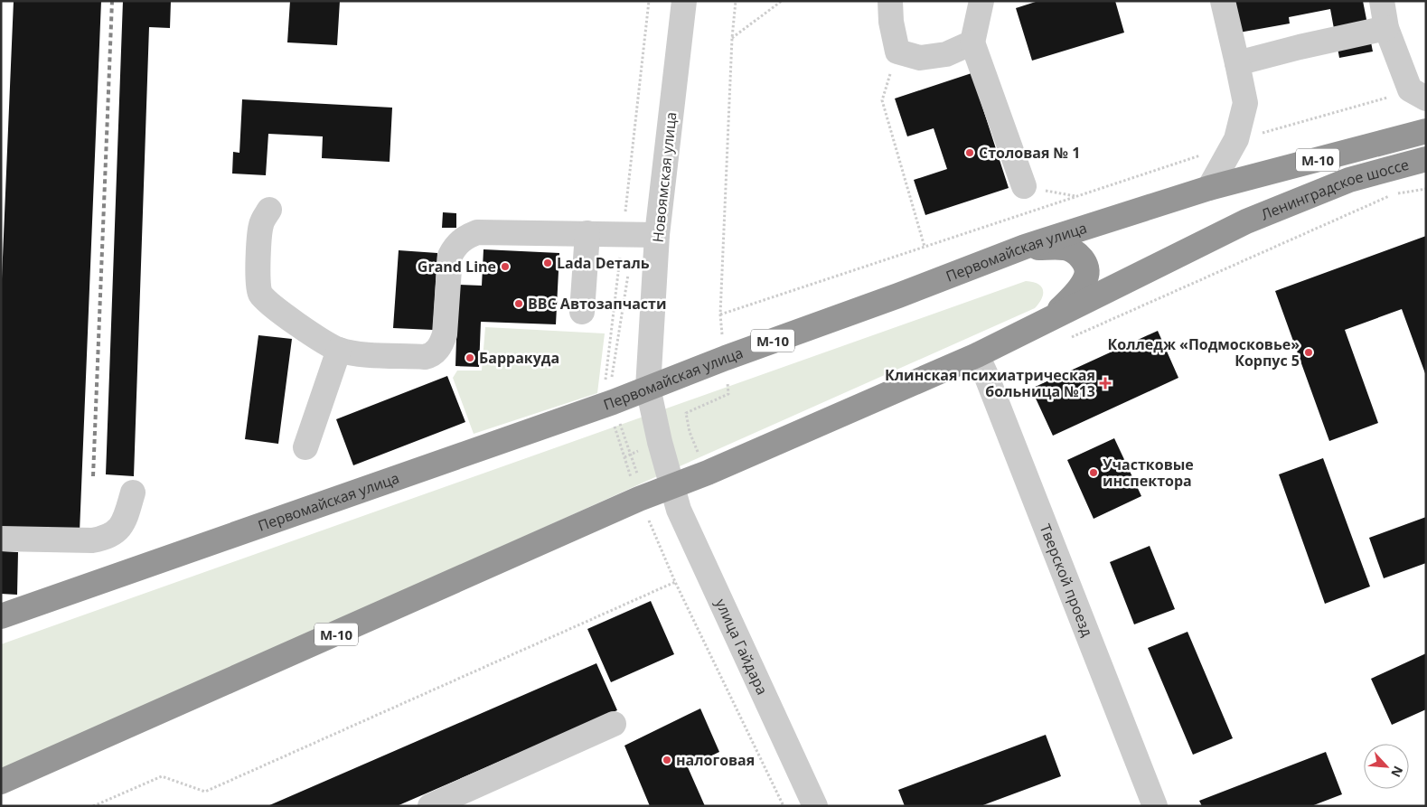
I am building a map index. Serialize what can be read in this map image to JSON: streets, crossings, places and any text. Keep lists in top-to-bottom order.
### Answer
{
  "streets": {
    "highway": ["М-10", "Ленинградское шоссе", "Первомайская улица"],
    "street": ["Новоямская улица", "Тверской проезд", "улица Гайдара"]
  },
  "crossings": [
    ["М-10", "Новоямская улица"],
    ["М-10", "Ленинградское шоссе"],
    ["М-10", "Тверской проезд"],
    ["М-10", "улица Гайдара"],
    ["Новоямская улица", "Первомайская улица"],
    ["Новоямская улица", "улица Гайдара"]
  ],
  "places": {
    "other": [
      "Столовая № 1",
      "Lada Dеталь",
      "Grand Line",
      "ВВС Автозапчасти",
      "Колледж «Подмосковье» Корпус 5",
      "Барракуда",
      "Участковые инспектора",
      "налоговая"
    ],
    "health": ["Клинская психиатрическая больница №13"]
  },
  "north": "bottom right"
}
